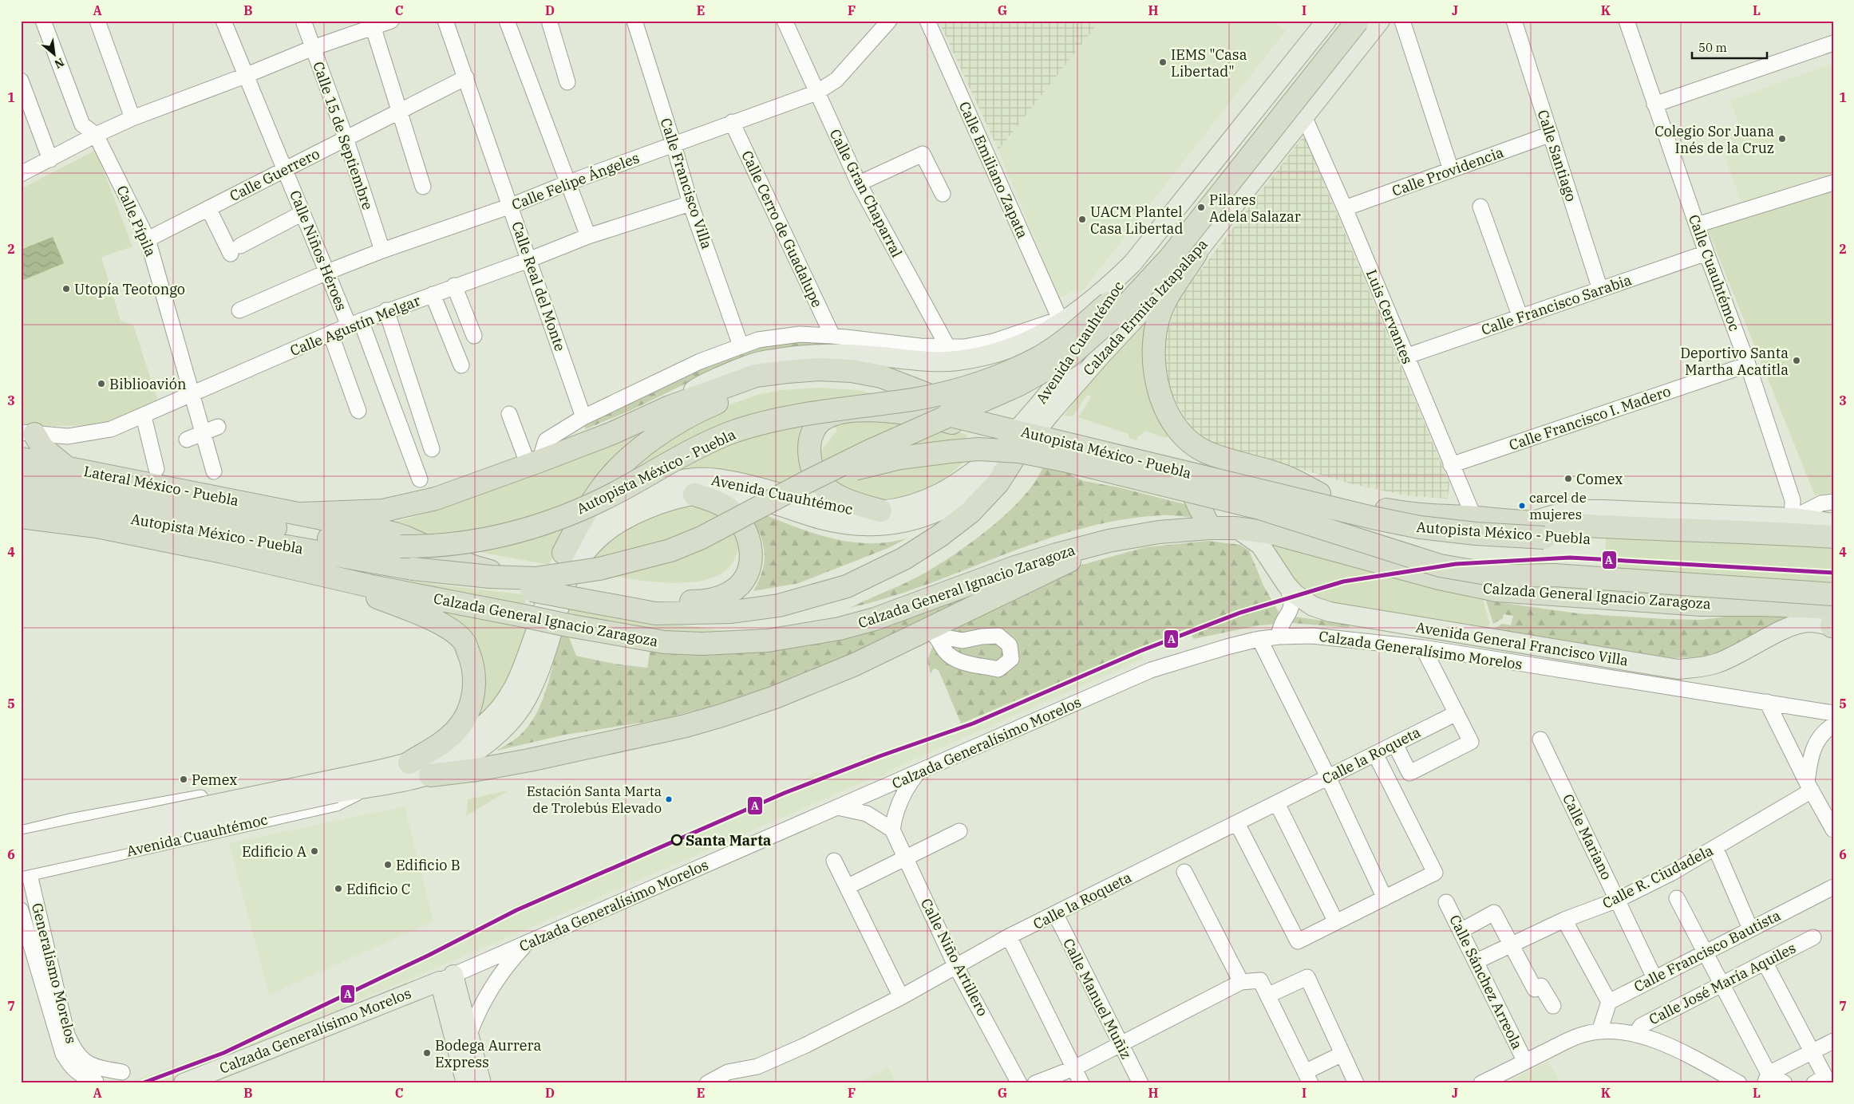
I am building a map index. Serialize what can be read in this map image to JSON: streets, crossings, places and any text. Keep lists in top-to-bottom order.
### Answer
{
  "streets": {
    "highway": ["Autopista México - Puebla", "Lateral México - Puebla", "Calzada General Ignacio Zaragoza"],
    "main road": [
      "Calzada Ermita Iztapalapa",
      "Avenida Cuauhtémoc",
      "Avenida General Francisco Villa",
      "Calzada Generalísimo Morelos"
    ],
    "street": [
      "Calle 15 de Septiembre",
      "Calle Santiago",
      "Calle Emiliano Zapata",
      "Calle Providencia",
      "Calle Guerrero",
      "Calle Felipe Ángeles",
      "Calle Francisco Villa",
      "Calle Gran Chaparral",
      "Calle Pípila",
      "Calle Cerro de Guadalupe",
      "Calle Niños Héroes",
      "Calle Cuauhtémoc",
      "Calle Real del Monte",
      "Calle Francisco Sarabia",
      "Luis Cervantes",
      "Calle Agustín Melgar",
      "Calle Francisco I. Madero",
      "Calle la Roqueta",
      "Calle Mariano",
      "Calle R. Ciudadela",
      "Calle Francisco Bautista",
      "Calle Niño Artillero",
      "Generalismo Morelos",
      "Calle Sánchez Arreola",
      "Calle José María Aquiles",
      "Calle Manuel Muñiz"
    ]
  },
  "crossings": [
    ["Calle 15 de Septiembre", "Calle Guerrero"],
    ["Calle 15 de Septiembre", "Calle Felipe Ángeles"],
    ["Calle Santiago", "Calle Providencia"],
    ["Calle Santiago", "Calle Francisco Sarabia"],
    ["Calle Providencia", "Luis Cervantes"],
    ["Calle Guerrero", "Calle Pípila"],
    ["Calle Guerrero", "Calle Niños Héroes"],
    ["Calle Guerrero", "Calle Real del Monte"],
    ["Calle Felipe Ángeles", "Calle Francisco Villa"],
    ["Calle Felipe Ángeles", "Calle Gran Chaparral"],
    ["Calle Felipe Ángeles", "Calle Cerro de Guadalupe"],
    ["Calle Felipe Ángeles", "Calle Niños Héroes"],
    ["Calle Felipe Ángeles", "Calle Real del Monte"],
    ["Calle Francisco Villa", "Calle Agustín Melgar"],
    ["Calle Pípila", "Calle Agustín Melgar"],
    ["Calle Niños Héroes", "Calle Agustín Melgar"],
    ["Calle Cuauhtémoc", "Calle Francisco Sarabia"],
    ["Calle Cuauhtémoc", "Calle Francisco I. Madero"],
    ["Calle Real del Monte", "Calle Agustín Melgar"],
    ["Calle Francisco Sarabia", "Luis Cervantes"],
    ["Calzada Ermita Iztapalapa", "Luis Cervantes"],
    ["Calzada Ermita Iztapalapa", "Avenida Cuauhtémoc"],
    ["Calzada Ermita Iztapalapa", "Autopista México - Puebla"],
    ["Luis Cervantes", "Calle Francisco I. Madero"],
    ["Avenida Cuauhtémoc", "Autopista México - Puebla"],
    ["Avenida Cuauhtémoc", "Generalismo Morelos"],
    ["Autopista México - Puebla", "Calzada General Ignacio Zaragoza"],
    ["Calzada General Ignacio Zaragoza", "Avenida General Francisco Villa"],
    ["Calle la Roqueta", "Calle Niño Artillero"],
    ["Calle la Roqueta", "Calle Manuel Muñiz"],
    ["Calle Mariano", "Calle R. Ciudadela"],
    ["Calle Mariano", "Calle Francisco Bautista"],
    ["Calle R. Ciudadela", "Calle Sánchez Arreola"]
  ],
  "places": [
    "IEMS \"Casa Libertad\"",
    "Colegio Sor Juana Inés de la Cruz",
    "Pilares Adela Salazar",
    "UACM Plantel Casa Libertad",
    "Utopía Teotongo",
    "Deportivo Santa Martha Acatitla",
    "Biblioavión",
    "Comex",
    "carcel de mujeres",
    "Pemex",
    "Estación Santa Marta de Trolebús Elevado",
    "Santa Marta",
    "Edificio A",
    "Edificio B",
    "Edificio C",
    "Bodega Aurrera Express"
  ],
  "lines": ["metro line A"],
  "scale_bar": "50 m",
  "north": "bottom right",
  "grid": {
    "columns": [
      "A",
      "B",
      "C",
      "D",
      "E",
      "F",
      "G",
      "H",
      "I",
      "J",
      "K",
      "L"
    ],
    "rows": [
      "1",
      "2",
      "3",
      "4",
      "5",
      "6",
      "7"
    ]
  }
}
